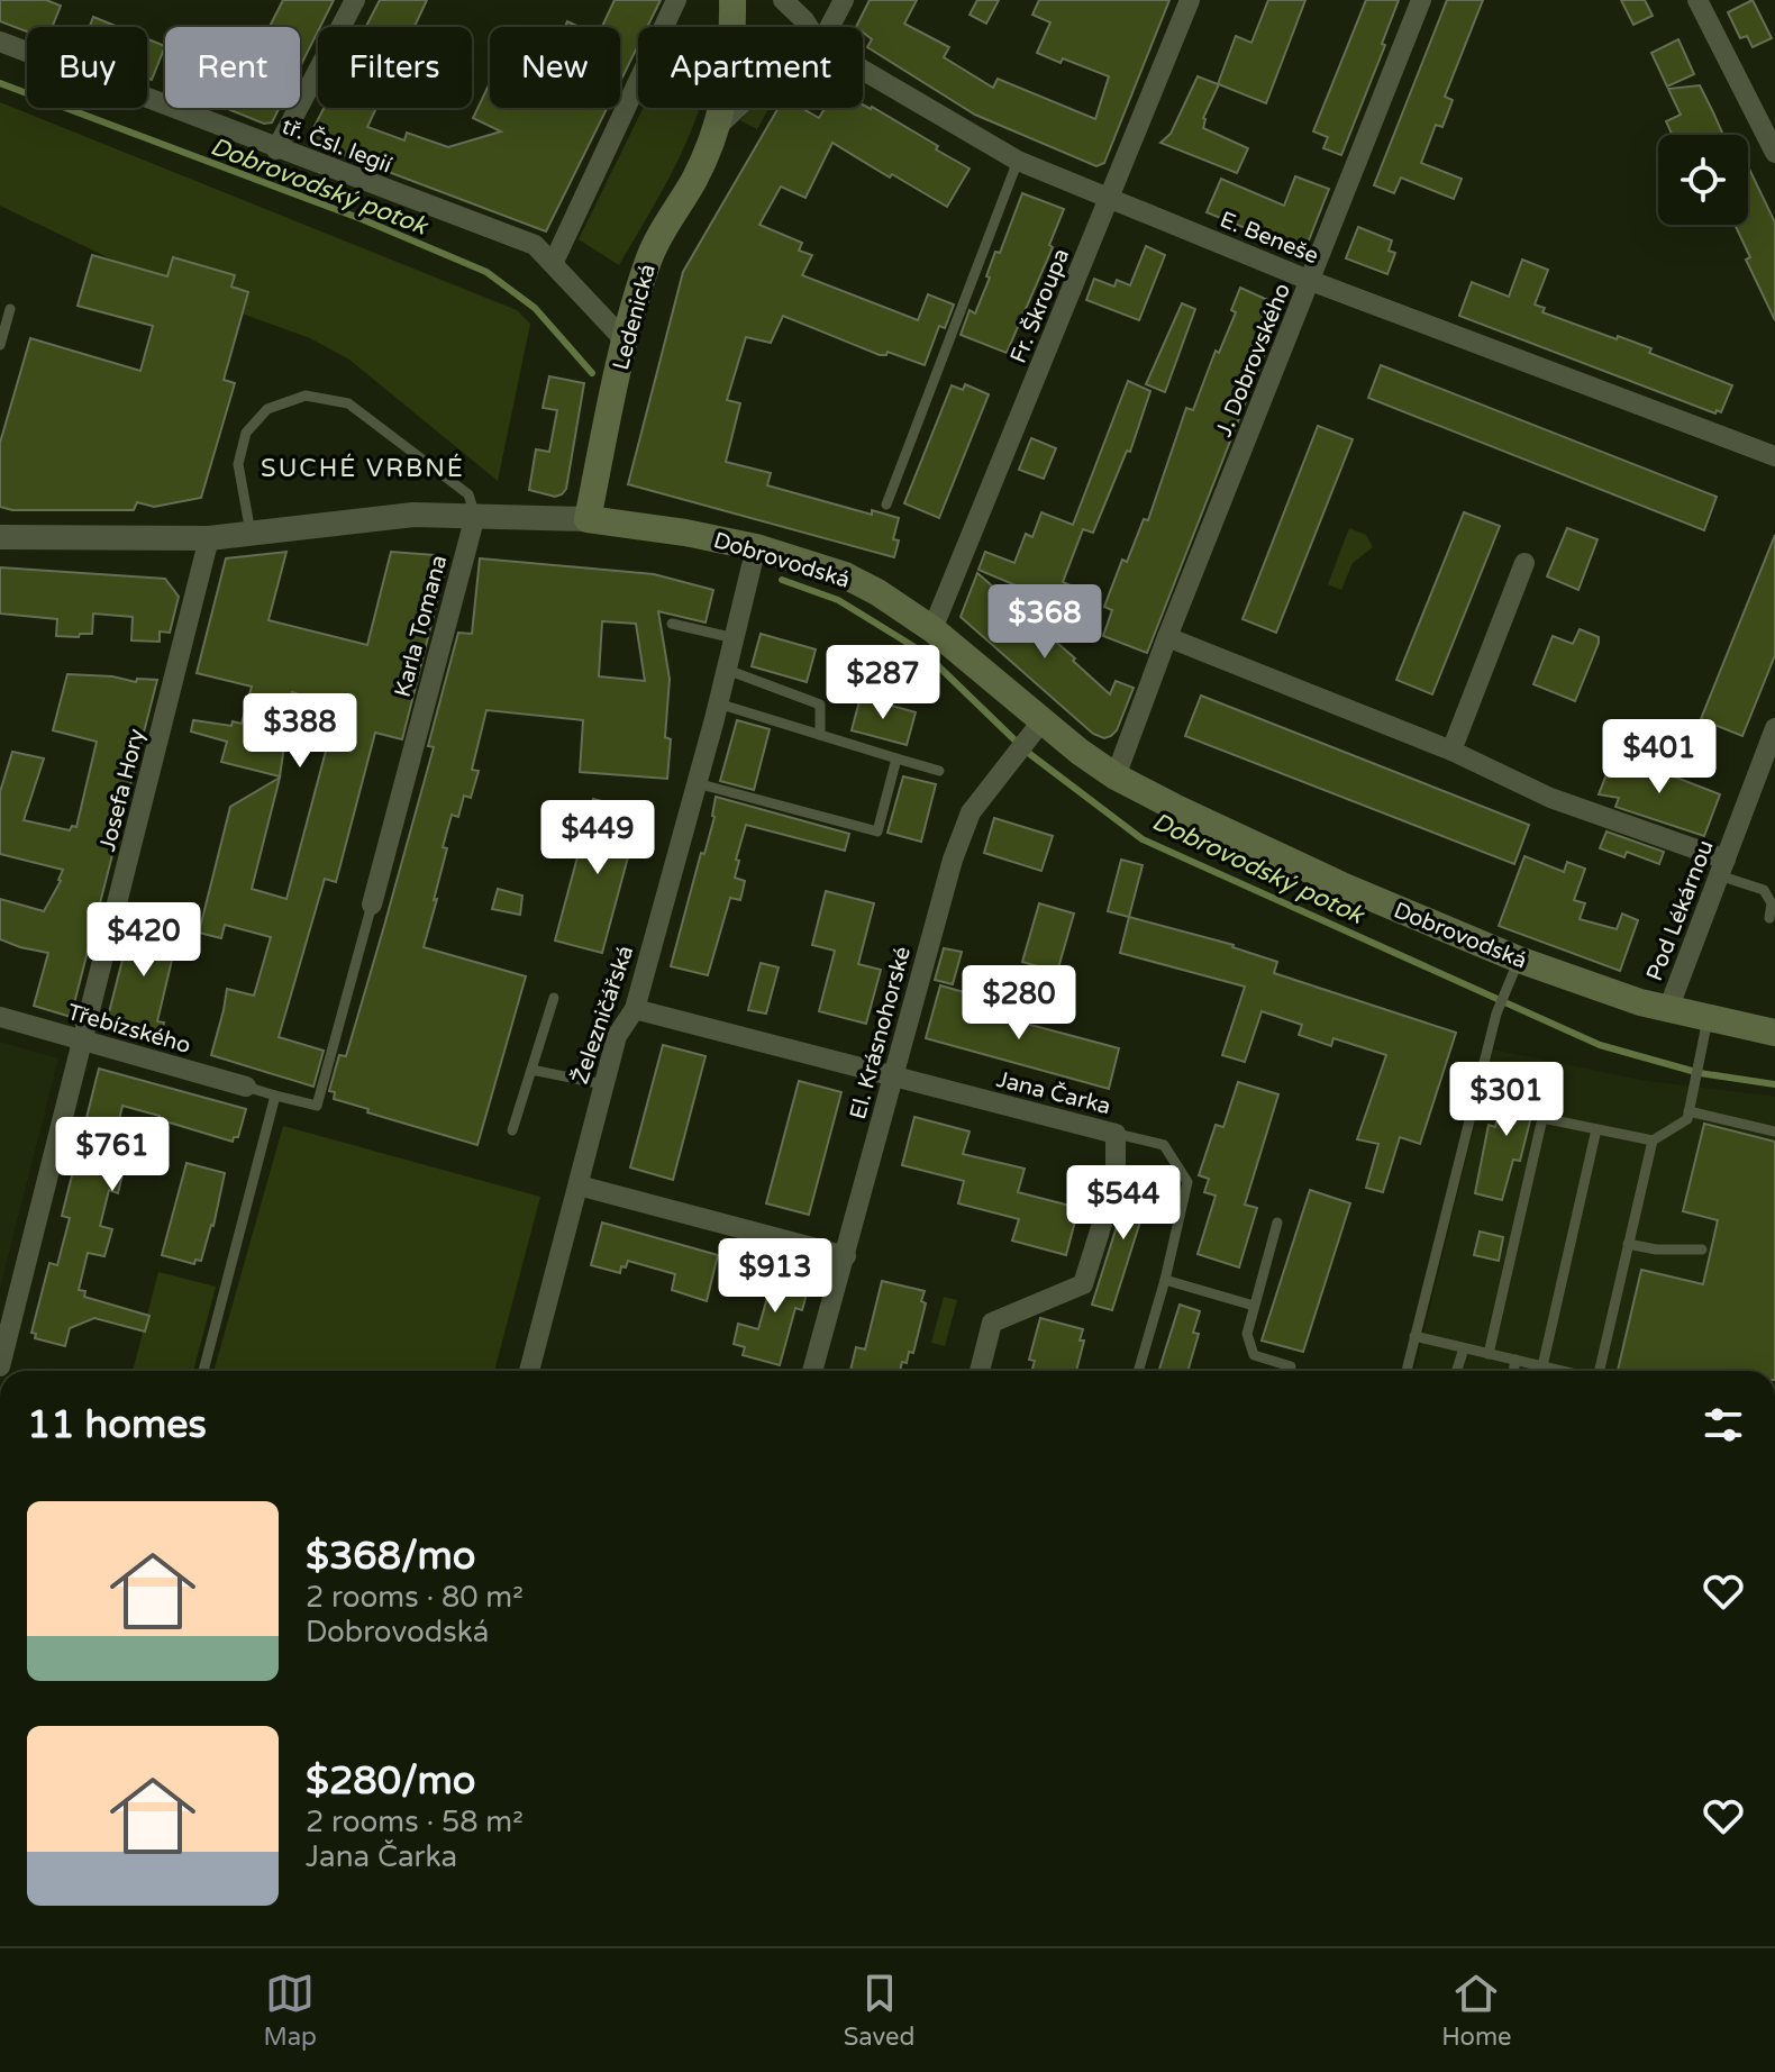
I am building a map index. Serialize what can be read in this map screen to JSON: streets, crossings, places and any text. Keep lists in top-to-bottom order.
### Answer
{
  "streets": {
    "main road": ["Ledenická", "Dobrovodská"],
    "street": [
      "tř. Čsl. legií",
      "E. Beneše",
      "Fr. Škroupa",
      "J. Dobrovského",
      "Karla Tomana",
      "Josefa Hory",
      "Pod Lékárnou",
      "Železničářská",
      "Třebízského",
      "El. Krásnohorské",
      "Jana Čarka"
    ]
  },
  "crossings": [
    ["tř. Čsl. legií", "Ledenická"],
    ["E. Beneše", "Fr. Škroupa"],
    ["E. Beneše", "J. Dobrovského"],
    ["Fr. Škroupa", "Dobrovodská"],
    ["Ledenická", "Dobrovodská"],
    ["J. Dobrovského", "Dobrovodská"],
    ["Dobrovodská", "Karla Tomana"],
    ["Dobrovodská", "Josefa Hory"],
    ["Dobrovodská", "Pod Lékárnou"],
    ["Dobrovodská", "Železničářská"],
    ["Dobrovodská", "El. Krásnohorské"],
    ["Josefa Hory", "Třebízského"],
    ["Železničářská", "Jana Čarka"],
    ["El. Krásnohorské", "Jana Čarka"]
  ],
  "districts": ["SUCHÉ VRBNÉ"],
  "water": ["Dobrovodský potok"],
  "page": {
    "chip": [
      "Buy",
      "Rent",
      "Filters",
      "New",
      "Apartment"
    ],
    "price": [
      "$368",
      "$287",
      "$388",
      "$401",
      "$449",
      "$420",
      "$280",
      "$301",
      "$761",
      "$544",
      "$913"
    ],
    "heading": "11 homes",
    "list": [
      {
        "name": "$368/mo",
        "note": "2 rooms · 80 m² · Dobrovodská"
      },
      {
        "name": "$280/mo",
        "note": "2 rooms · 58 m² · Jana Čarka"
      }
    ],
    "tabs": ["Map", "Saved", "Home"]
  }
}
